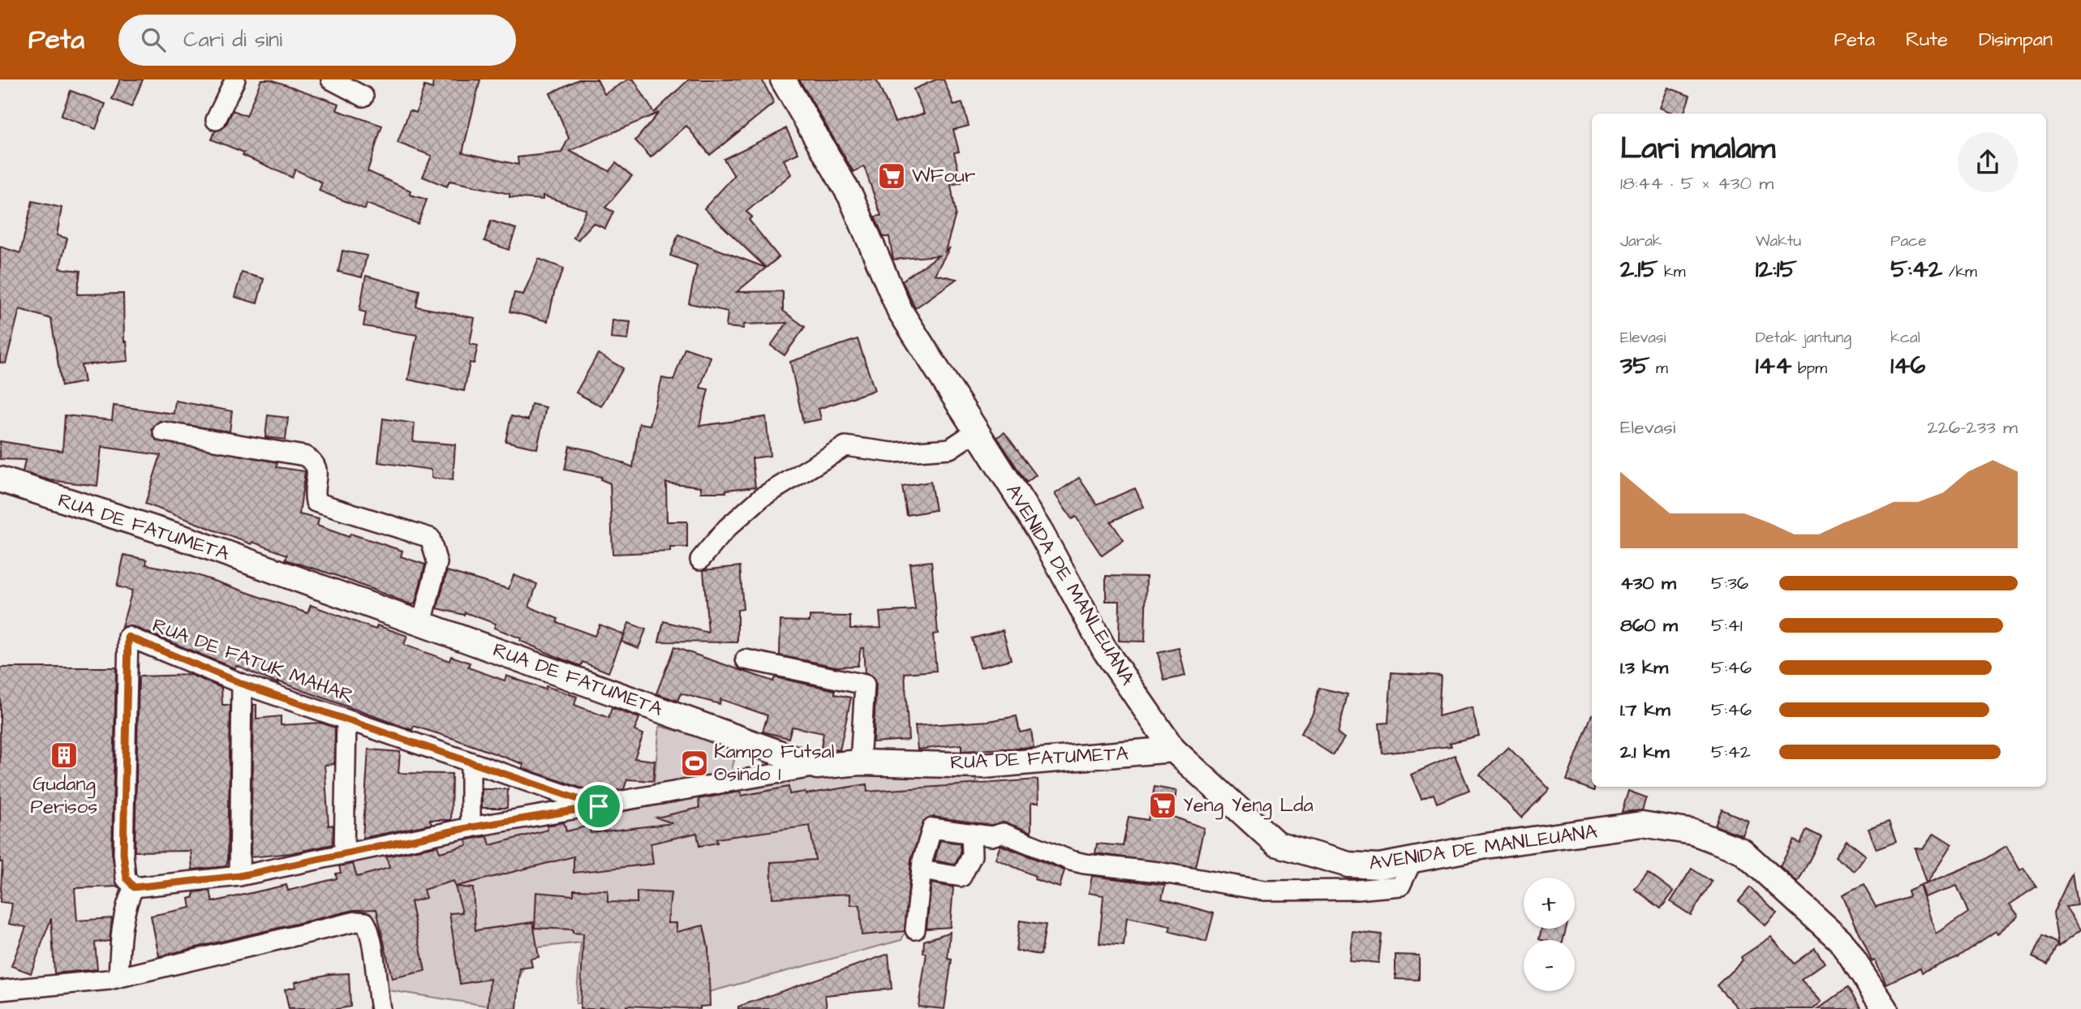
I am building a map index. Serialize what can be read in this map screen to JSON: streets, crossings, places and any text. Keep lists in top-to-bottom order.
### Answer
{
  "streets": {
    "street": ["RUA DE FATUMETA", "AVENIDA DE MANLEUANA", "RUA DE FATUK MAHAR"]
  },
  "crossings": [
    ["RUA DE FATUMETA", "AVENIDA DE MANLEUANA"],
    ["RUA DE FATUMETA", "RUA DE FATUK MAHAR"]
  ],
  "places": {
    "supermarket": ["WFour", "Yeng Yeng Lda"],
    "building": ["Gudang Perisos"],
    "sports": ["Kampo Futsal Osindo 1"]
  },
  "page": {
    "header": "Peta",
    "search": "Cari di sini",
    "nav": ["Peta", "Rute", "Disimpan"],
    "heading": ["Lari malam", "18:44 · 5 × 430 m"],
    "stats": [
      ["Jarak", "2.15 km"],
      ["Waktu", "12:15"],
      ["Pace", "5:42 /km"],
      ["Elevasi", "35 m"],
      ["Detak jantung", "144 bpm"],
      ["kcal", "146"]
    ],
    "chart": ["Elevasi", "226–233 m"],
    "list": [
      {
        "name": "430 m",
        "note": "5:36"
      },
      {
        "name": "860 m",
        "note": "5:41"
      },
      {
        "name": "1.3 km",
        "note": "5:46"
      },
      {
        "name": "1.7 km",
        "note": "5:46"
      },
      {
        "name": "2.1 km",
        "note": "5:42"
      }
    ],
    "map_buttons": ["+", "−"]
  }
}
